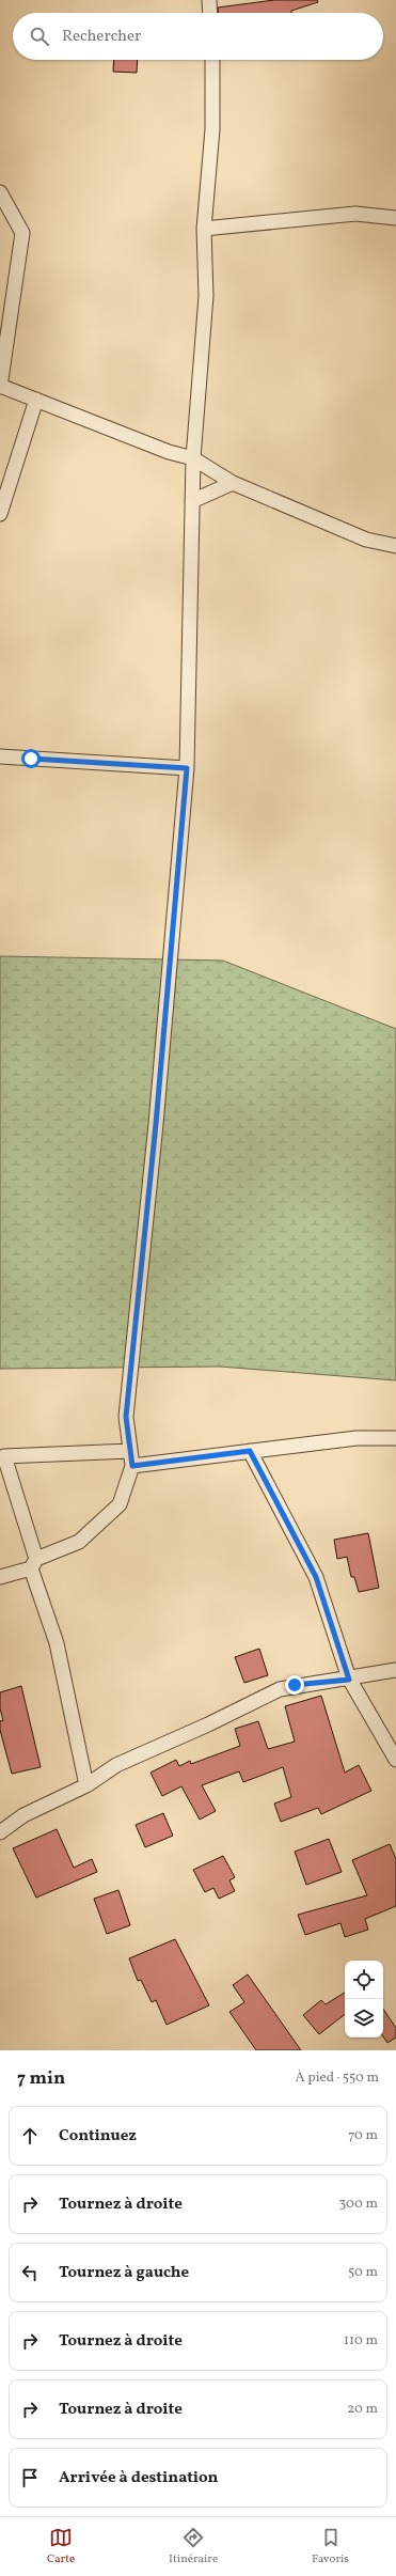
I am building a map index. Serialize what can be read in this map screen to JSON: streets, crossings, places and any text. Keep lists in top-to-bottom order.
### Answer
{
  "page": {
    "search": "Rechercher",
    "heading": ["7 min", "À pied · 550 m"],
    "list": [
      ["Continuez", "70 m"],
      ["Tournez à droite", "300 m"],
      ["Tournez à gauche", "50 m"],
      ["Tournez à droite", "110 m"],
      ["Tournez à droite", "20 m"],
      "Arrivée à destination"
    ],
    "nav": ["Carte", "Itinéraire", "Favoris"]
  }
}
